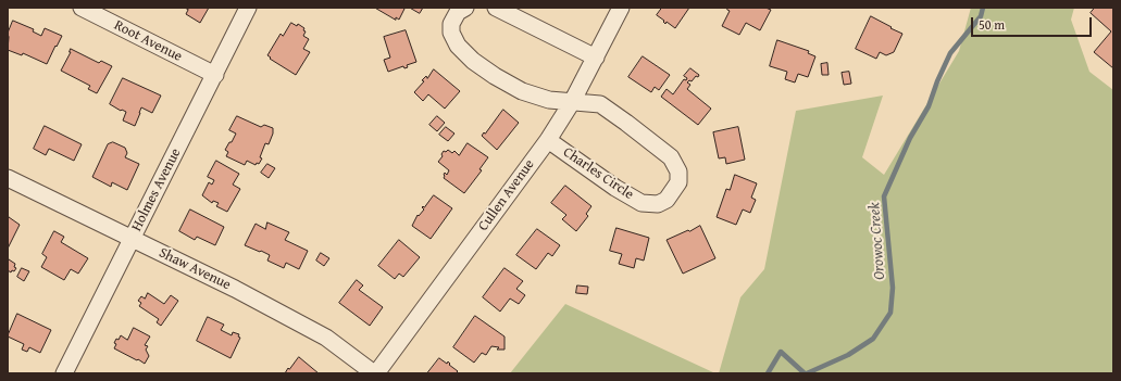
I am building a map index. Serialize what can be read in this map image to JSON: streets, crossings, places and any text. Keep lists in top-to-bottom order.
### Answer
{
  "streets": {
    "street": [
      "Root Avenue",
      "Charles Circle",
      "Holmes Avenue",
      "Cullen Avenue",
      "Shaw Avenue"
    ]
  },
  "crossings": [
    ["Root Avenue", "Holmes Avenue"],
    ["Charles Circle", "Cullen Avenue"],
    ["Holmes Avenue", "Shaw Avenue"],
    ["Cullen Avenue", "Shaw Avenue"]
  ],
  "water": ["Orowoc Creek"],
  "scale_bar": "50 m"
}
